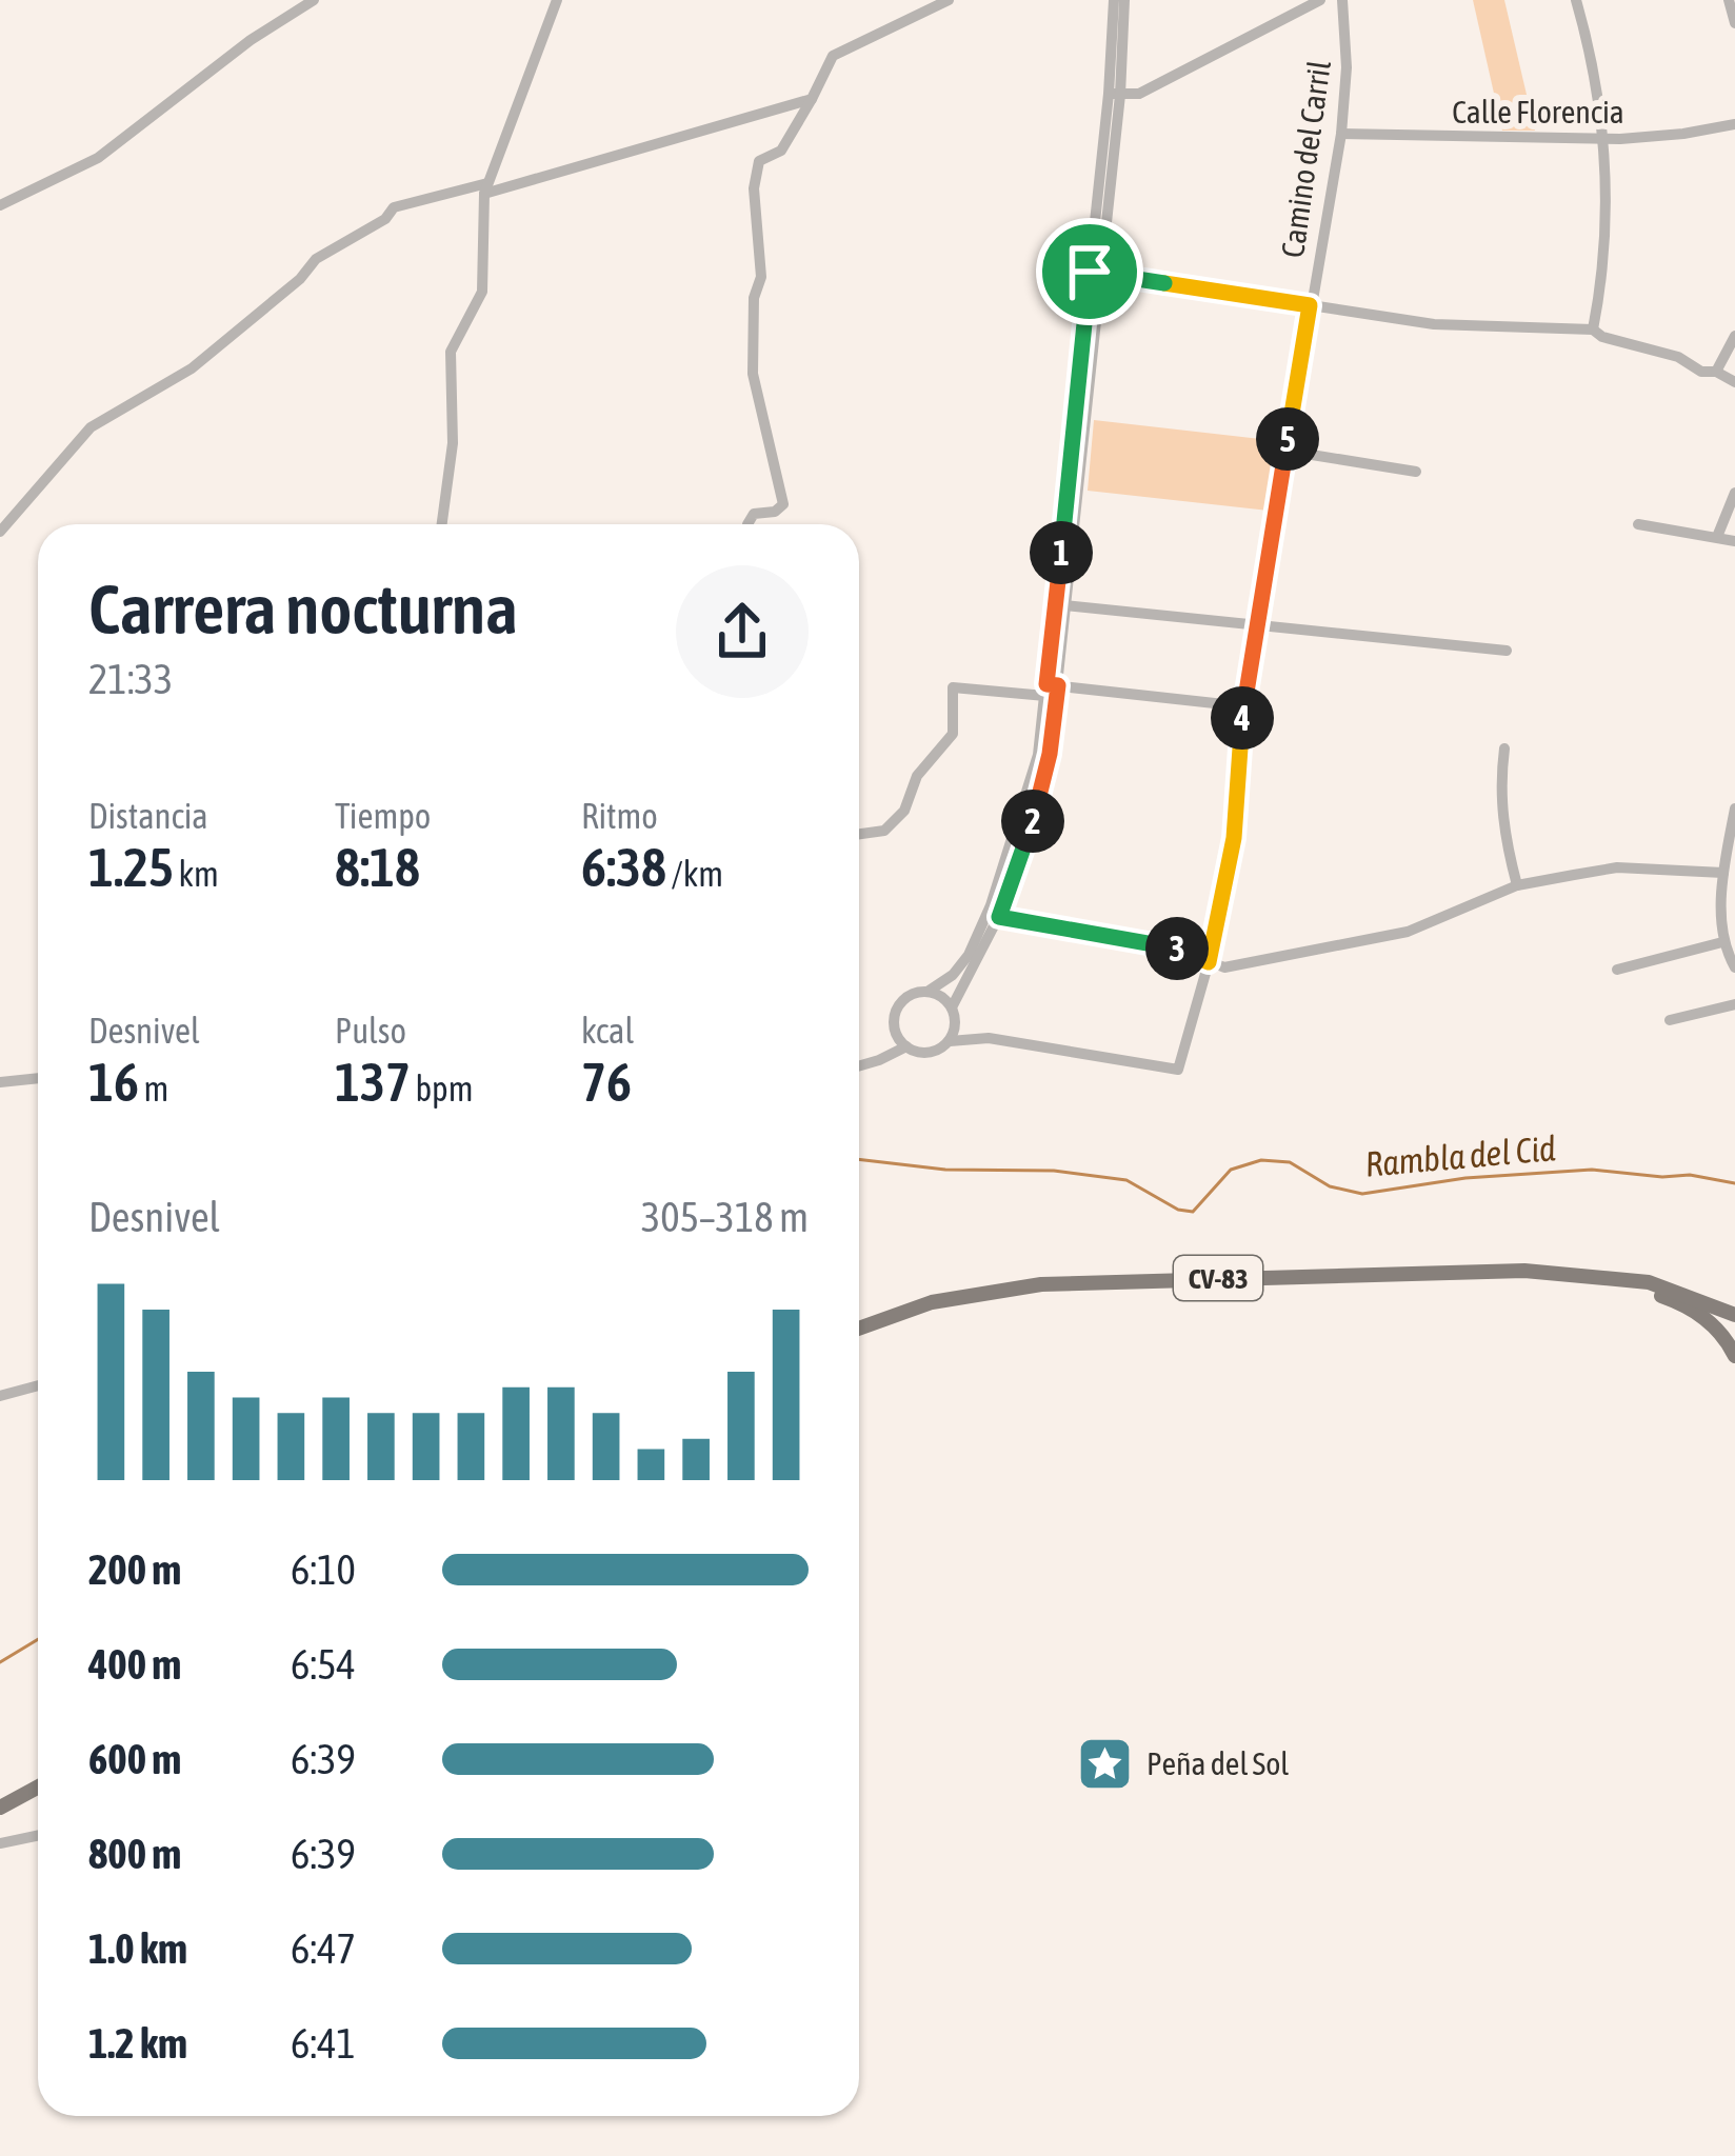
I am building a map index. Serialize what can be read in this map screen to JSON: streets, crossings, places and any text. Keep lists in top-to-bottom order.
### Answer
{
  "streets": {
    "main road": ["CV-83"],
    "street": ["Calle Florencia", "Camino del Carril"]
  },
  "crossings": [
    ["Calle Florencia", "Camino del Carril"]
  ],
  "water": ["Rambla del Cid"],
  "places": {
    "place": ["Peña del Sol"]
  },
  "page": {
    "pins": [
      "5",
      "1",
      "4",
      "2",
      "3"
    ],
    "heading": ["Carrera nocturna", "21:33"],
    "stats": [
      ["Distancia", "1.25 km"],
      ["Tiempo", "8:18"],
      ["Ritmo", "6:38 /km"],
      ["Desnivel", "16 m"],
      ["Pulso", "137 bpm"],
      ["kcal", "76"]
    ],
    "chart": ["Desnivel", "305–318 m"],
    "list": [
      {
        "name": "200 m",
        "note": "6:10"
      },
      {
        "name": "400 m",
        "note": "6:54"
      },
      {
        "name": "600 m",
        "note": "6:39"
      },
      {
        "name": "800 m",
        "note": "6:39"
      },
      {
        "name": "1.0 km",
        "note": "6:47"
      },
      {
        "name": "1.2 km",
        "note": "6:41"
      }
    ]
  }
}
